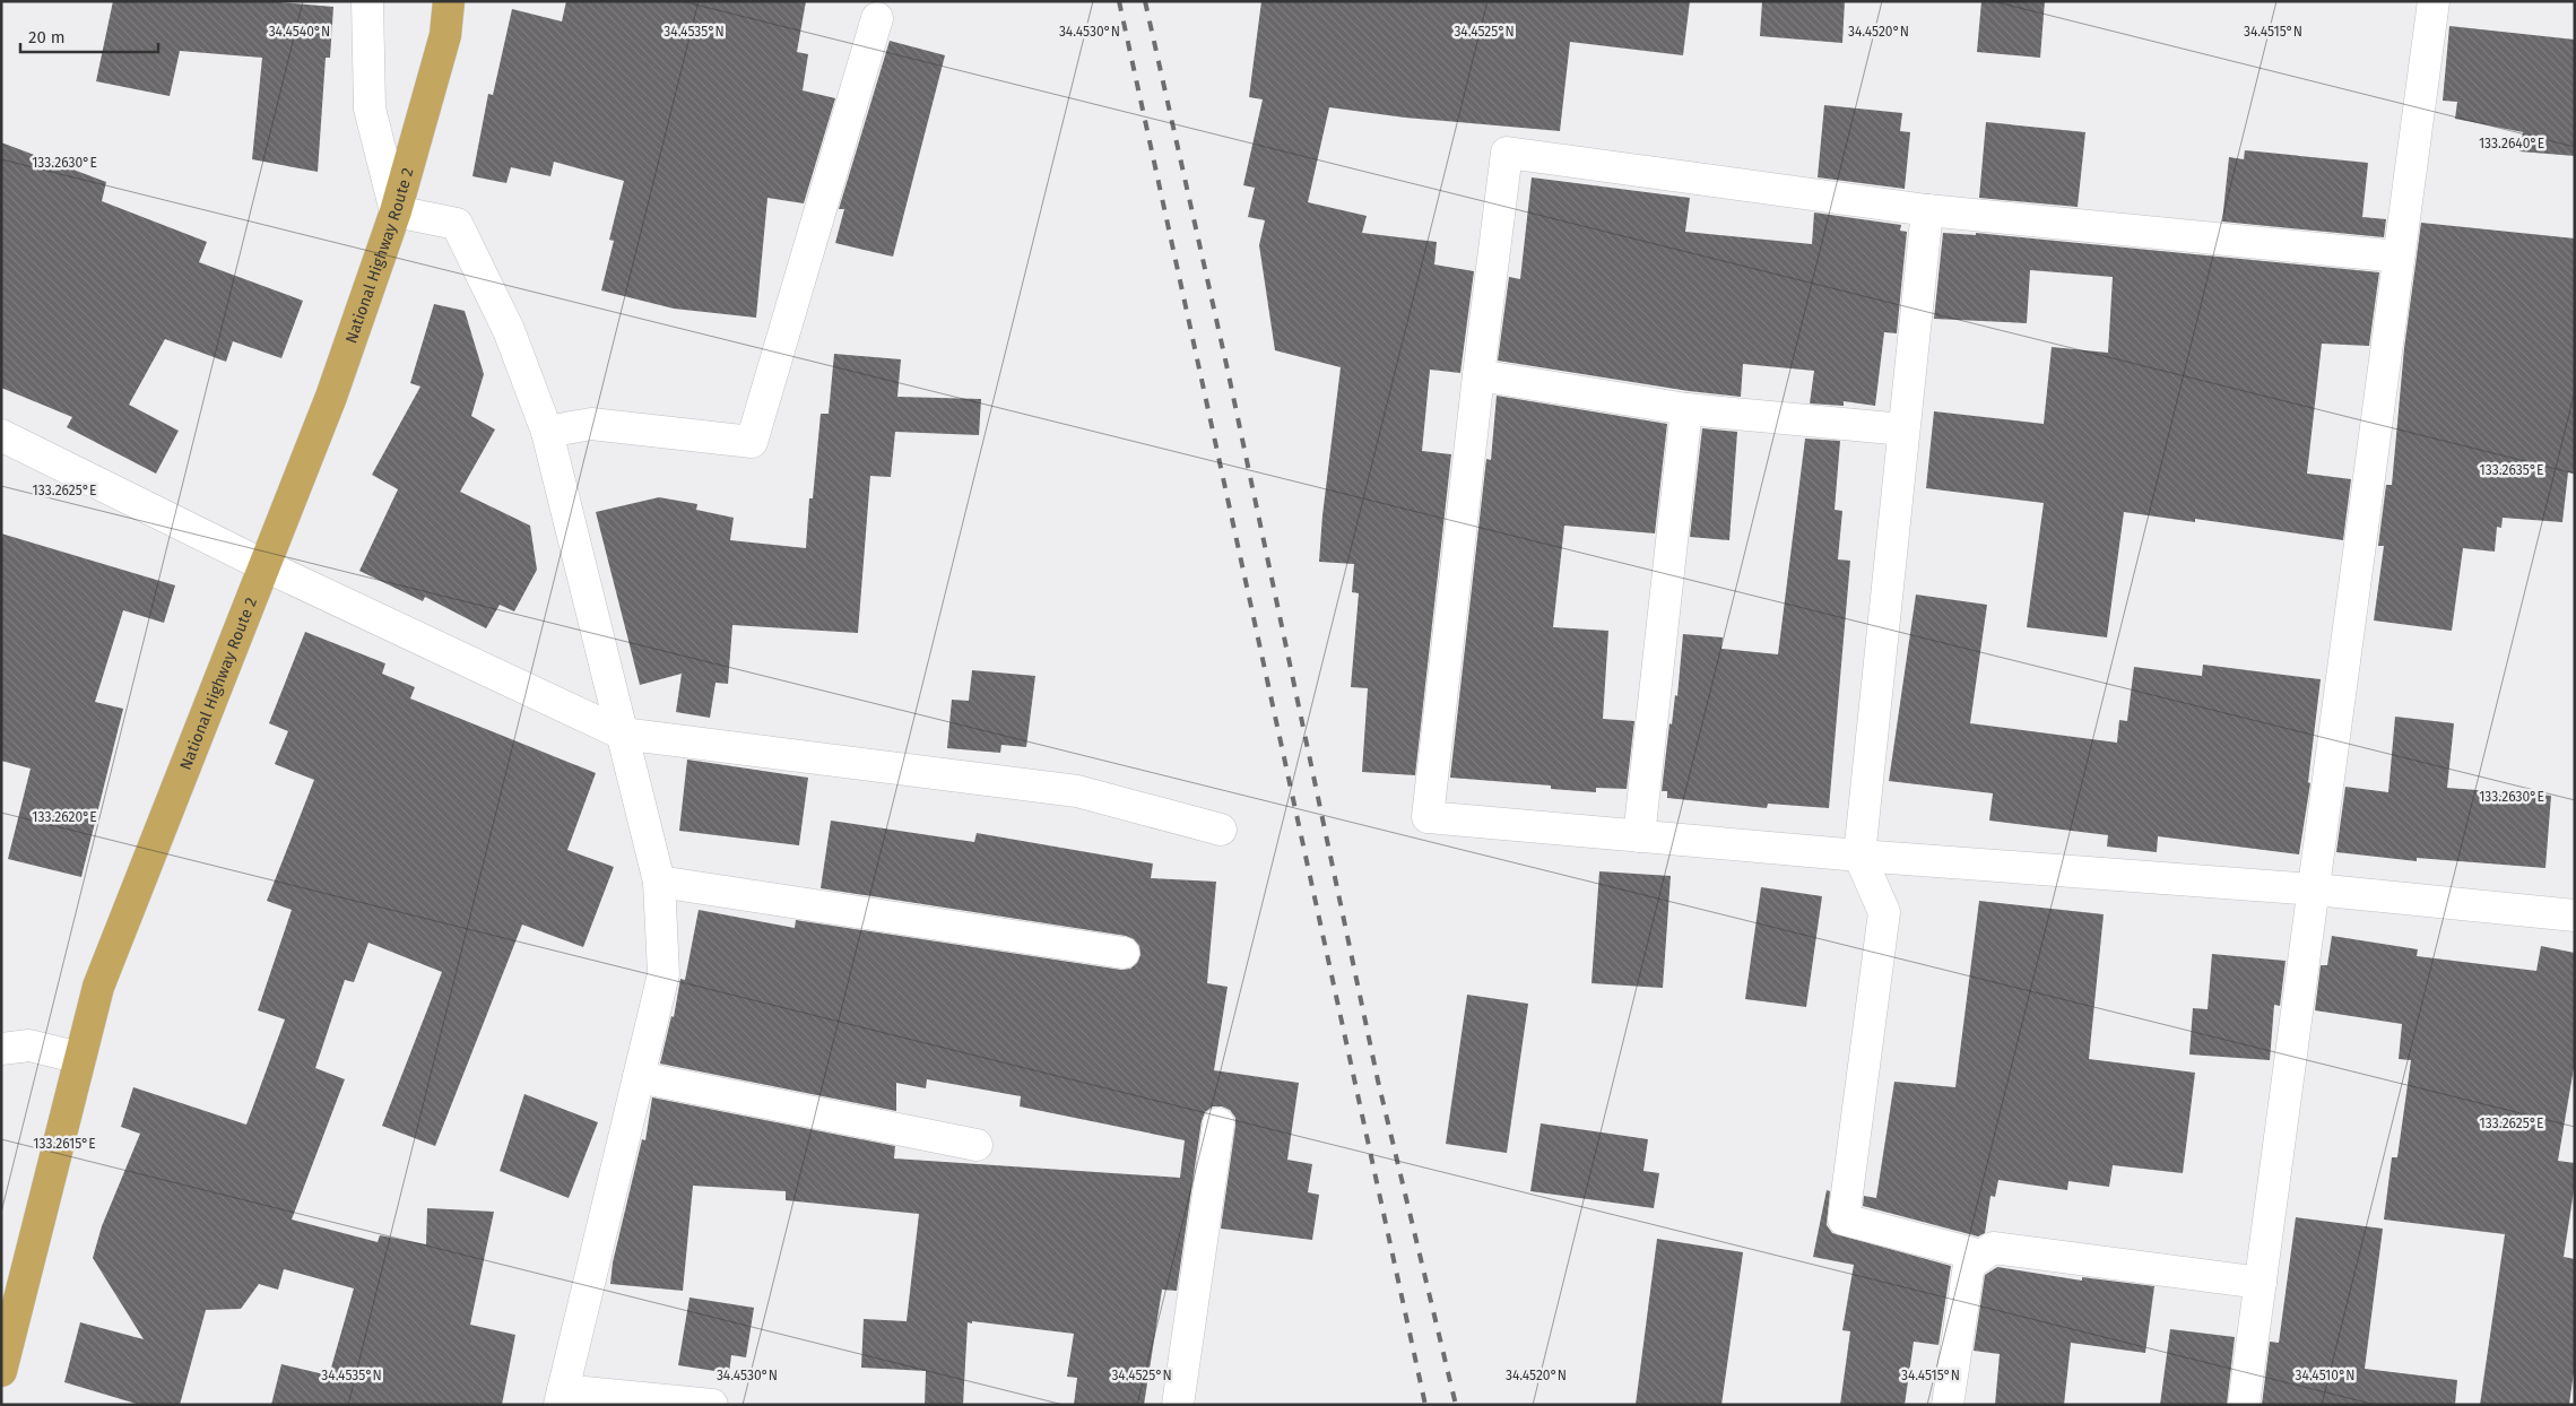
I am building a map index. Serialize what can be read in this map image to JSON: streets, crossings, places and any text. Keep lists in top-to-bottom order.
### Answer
{
  "streets": {
    "highway": ["National Highway Route 2"]
  },
  "scale_bar": "20 m",
  "coordinates": [
    "34.4540°N",
    "34.4535°N",
    "34.4530°N",
    "34.4525°N",
    "34.4520°N",
    "34.4515°N",
    "133.2640°E",
    "133.2630°E",
    "133.2635°E",
    "133.2625°E",
    "133.2620°E",
    "133.2615°E",
    "34.4510°N"
  ]
}
